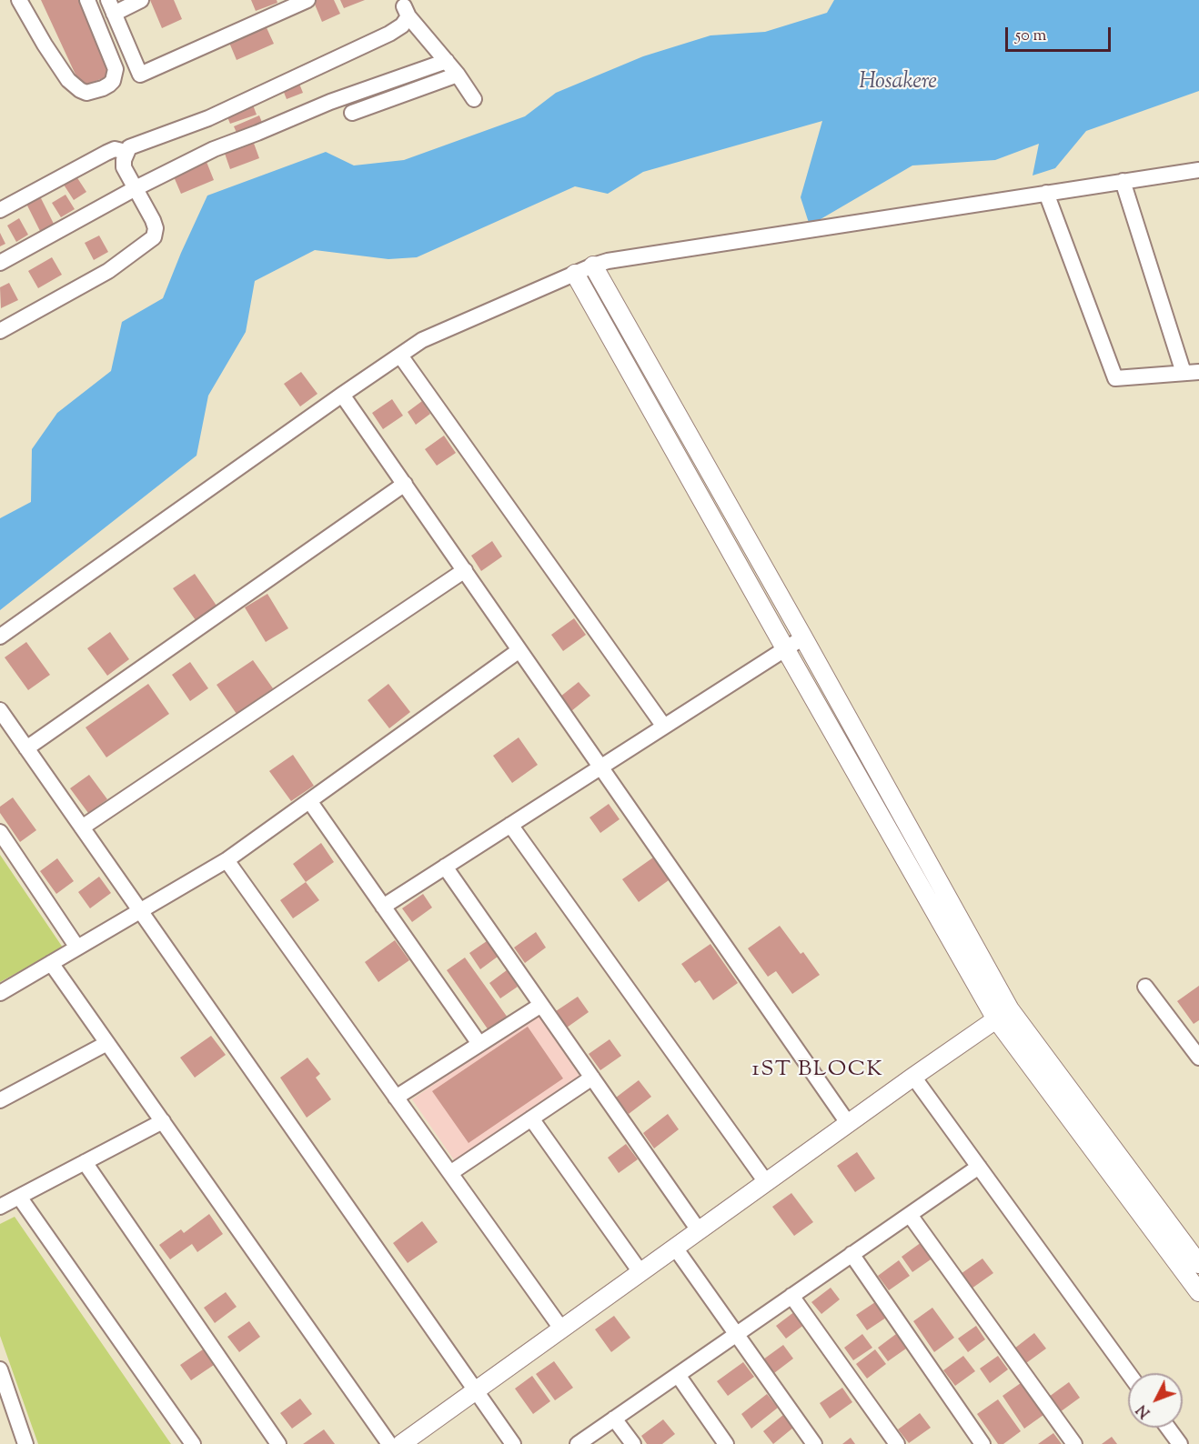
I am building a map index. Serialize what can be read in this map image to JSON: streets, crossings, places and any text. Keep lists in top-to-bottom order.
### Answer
{
  "districts": ["1ST BLOCK"],
  "water": ["Hosakere"],
  "scale_bar": "50 m",
  "north": "bottom left"
}
